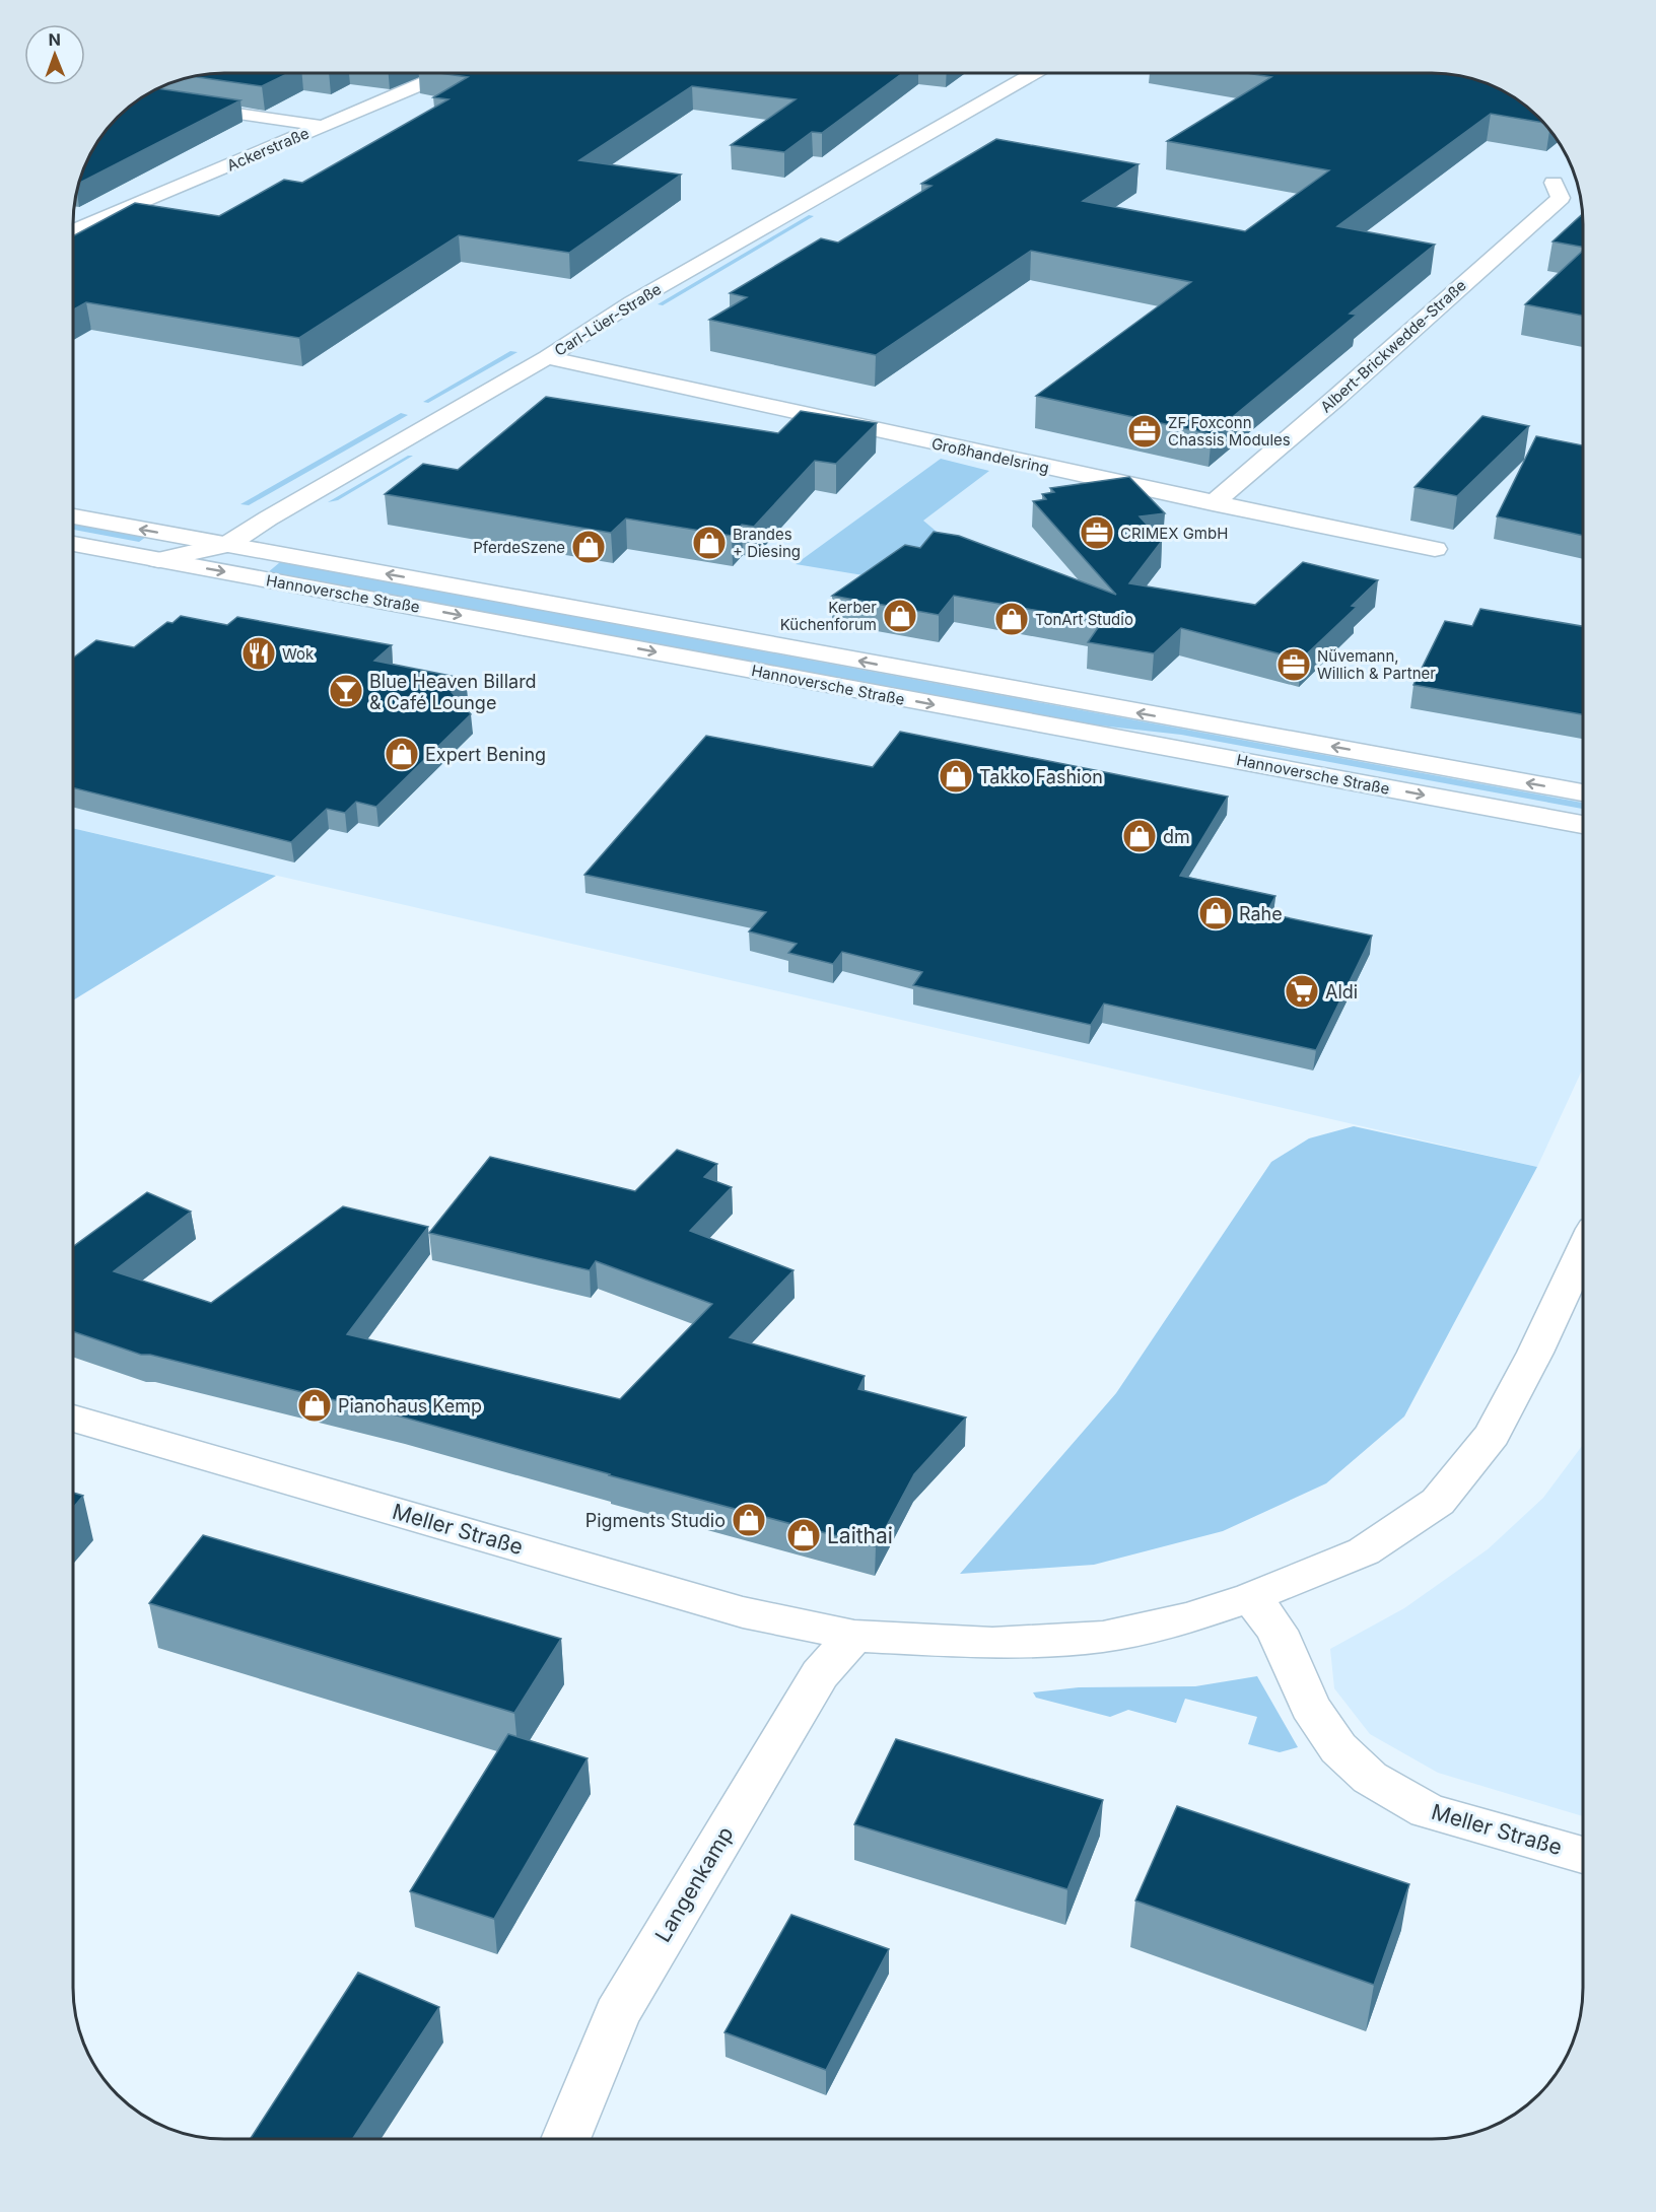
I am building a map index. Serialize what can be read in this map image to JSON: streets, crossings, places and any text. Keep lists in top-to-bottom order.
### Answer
{
  "streets": {
    "street": [
      "Ackerstraße",
      "Carl-Lüer-Straße",
      "Albert-Brickwedde-Straße",
      "Großhandelsring",
      "Hannoversche Straße",
      "Meller Straße",
      "Langenkamp"
    ]
  },
  "crossings": [
    ["Carl-Lüer-Straße", "Großhandelsring"],
    ["Carl-Lüer-Straße", "Hannoversche Straße"],
    ["Albert-Brickwedde-Straße", "Großhandelsring"],
    ["Meller Straße", "Langenkamp"]
  ],
  "places": {
    "office": ["ZF Foxconn Chassis Modules", "CRIMEX GmbH", "Nüvemann, Willich & Partner"],
    "shop": [
      "Brandes + Diesing",
      "PferdeSzene",
      "Kerber Küchenforum",
      "TonArt Studio",
      "Expert Bening",
      "Takko Fashion",
      "dm",
      "Rahe",
      "Pianohaus Kemp",
      "Pigments Studio",
      "Laithai"
    ],
    "restaurant": ["Wok"],
    "bar": ["Blue Heaven Billard & Café Lounge"],
    "supermarket": ["Aldi"]
  },
  "north": "top"
}
